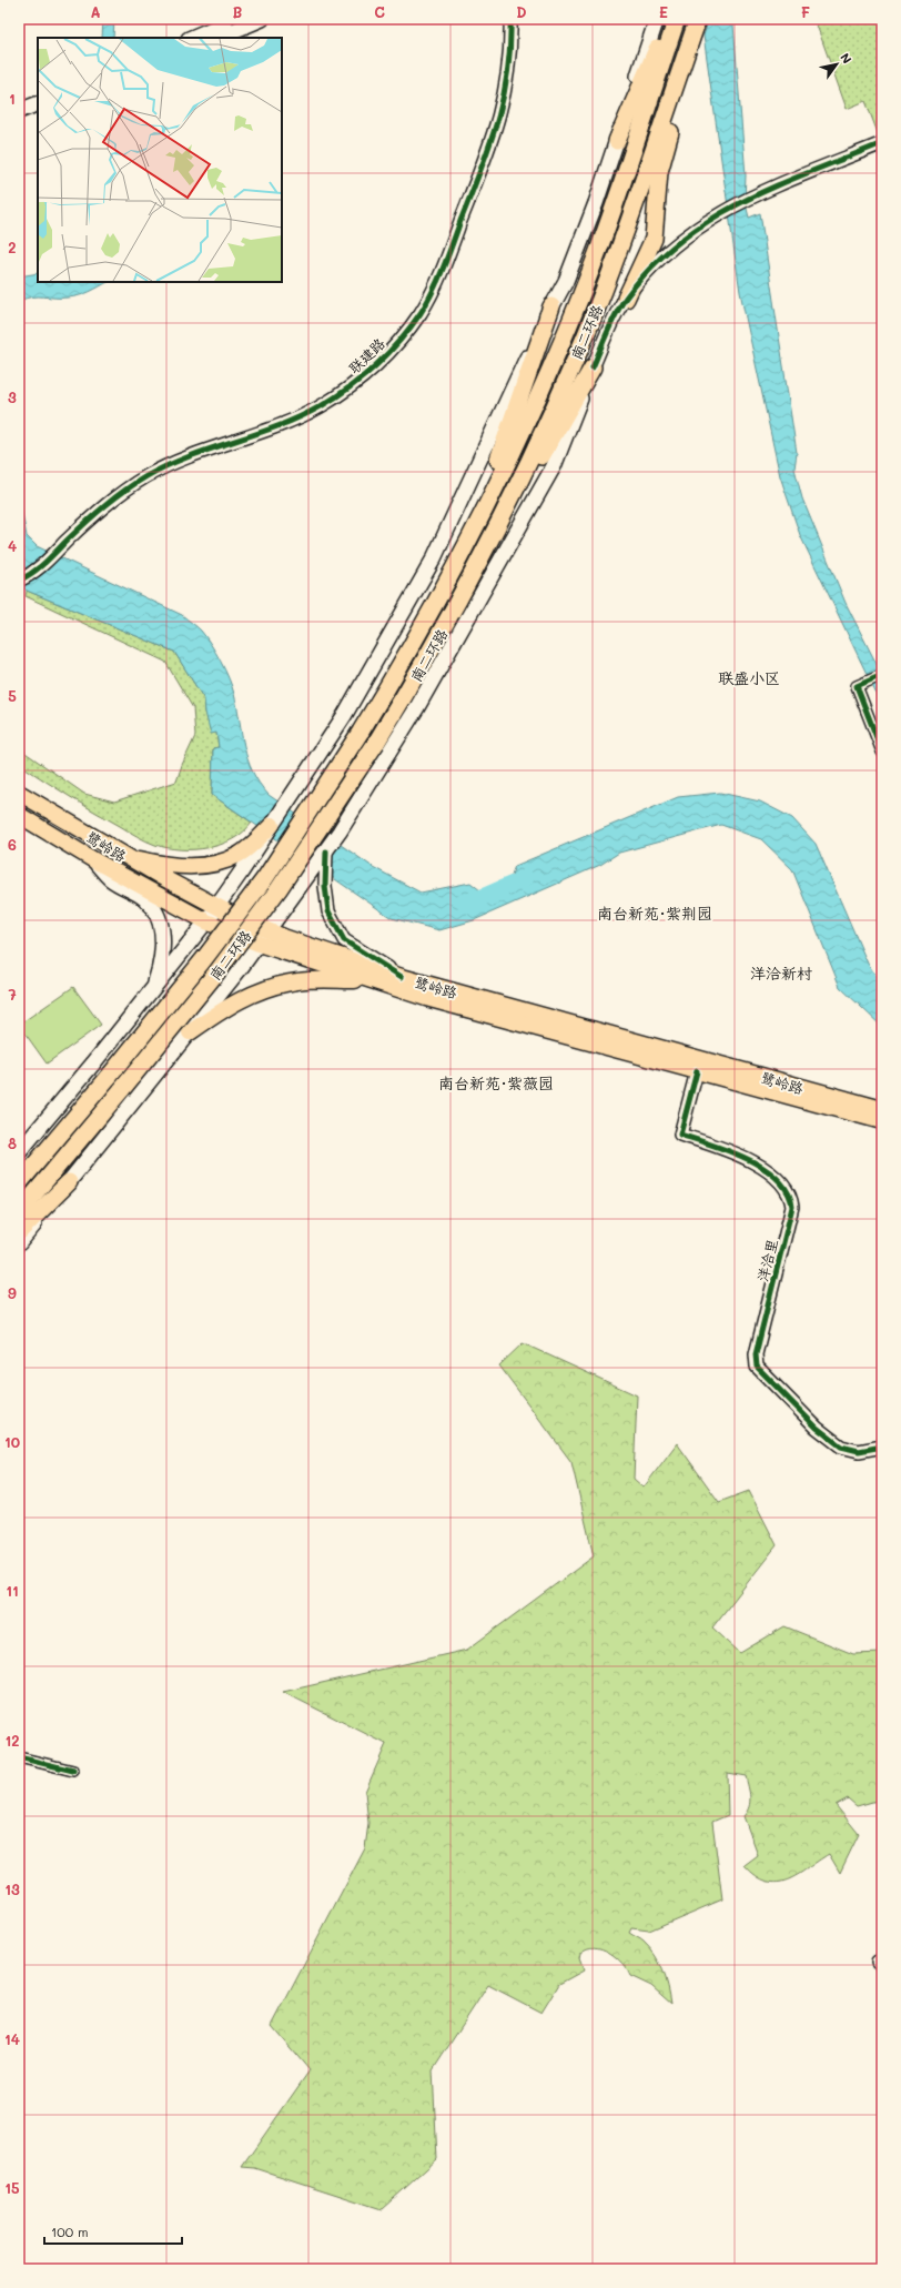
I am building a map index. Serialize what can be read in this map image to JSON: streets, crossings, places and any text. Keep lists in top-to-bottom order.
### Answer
{
  "streets": {
    "highway": ["南二环路"],
    "main road": ["鹭岭路"],
    "street": ["联建路", "洋洽里"]
  },
  "crossings": [
    ["鹭岭路", "洋洽里"]
  ],
  "districts": [
    "联盛小区",
    "南台新苑·紫荆园",
    "洋洽新村",
    "南台新苑·紫薇园"
  ],
  "scale_bar": "100 m",
  "north": "top right",
  "grid": {
    "columns": [
      "A",
      "B",
      "C",
      "D",
      "E",
      "F"
    ],
    "rows": [
      "1",
      "2",
      "3",
      "4",
      "5",
      "6",
      "7",
      "8",
      "9",
      "10",
      "11",
      "12",
      "13",
      "14",
      "15"
    ]
  }
}
